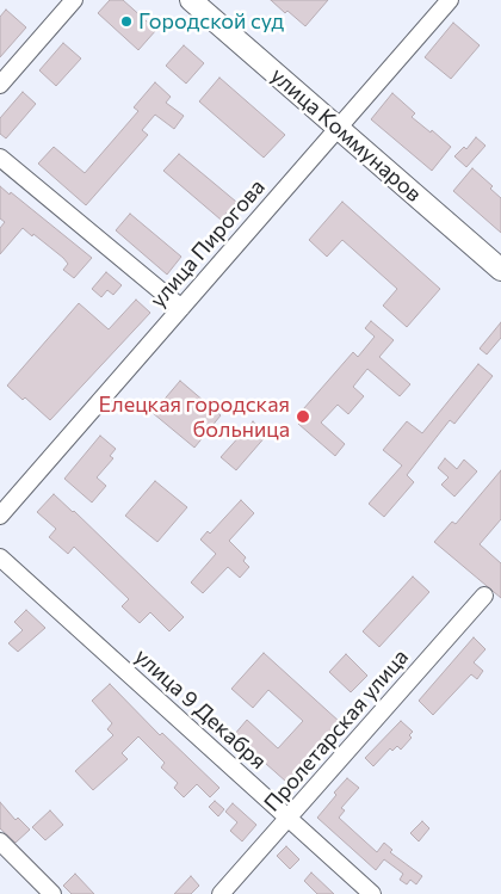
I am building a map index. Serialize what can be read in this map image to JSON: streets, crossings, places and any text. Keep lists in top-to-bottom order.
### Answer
{
  "streets": {
    "main road": ["улица Коммунаров"],
    "street": ["улица Пирогова", "улица 9 Декабря", "Пролетарская улица"]
  },
  "crossings": [
    ["улица Коммунаров", "улица Пирогова"],
    ["улица 9 Декабря", "Пролетарская улица"]
  ],
  "places": ["Городской суд", "Елецкая городская больница"]
}
